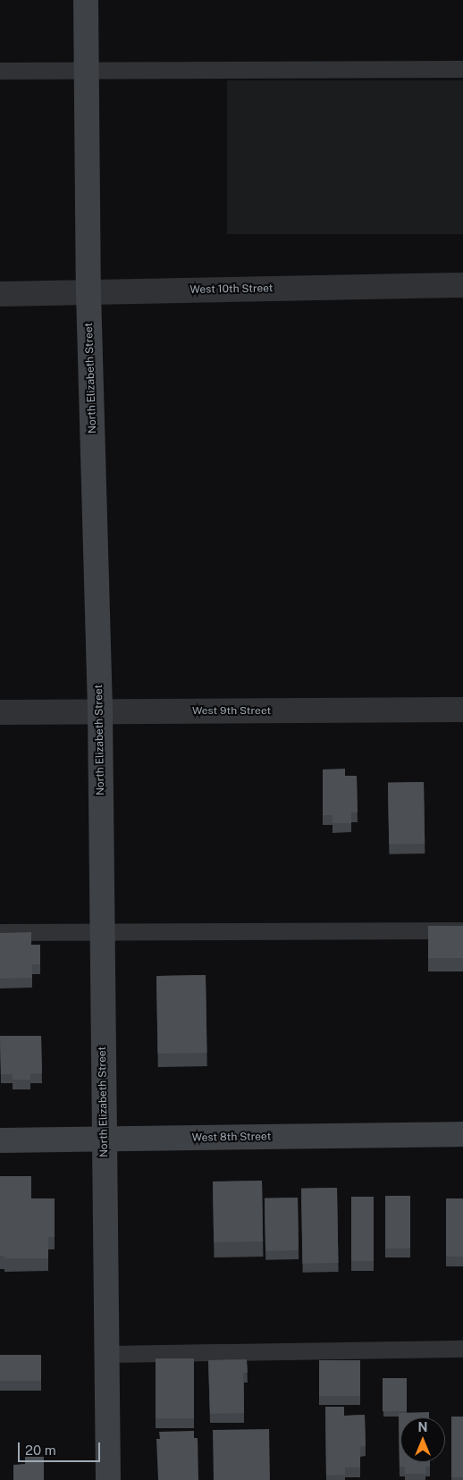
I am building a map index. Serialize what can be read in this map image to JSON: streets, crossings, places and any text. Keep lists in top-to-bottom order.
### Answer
{
  "streets": {
    "main road": ["North Elizabeth Street", "West 8th Street"],
    "street": ["West 10th Street", "West 9th Street"]
  },
  "crossings": [
    ["West 10th Street", "North Elizabeth Street"],
    ["North Elizabeth Street", "West 9th Street"],
    ["North Elizabeth Street", "West 8th Street"]
  ],
  "scale_bar": "20 m",
  "north": "top"
}
